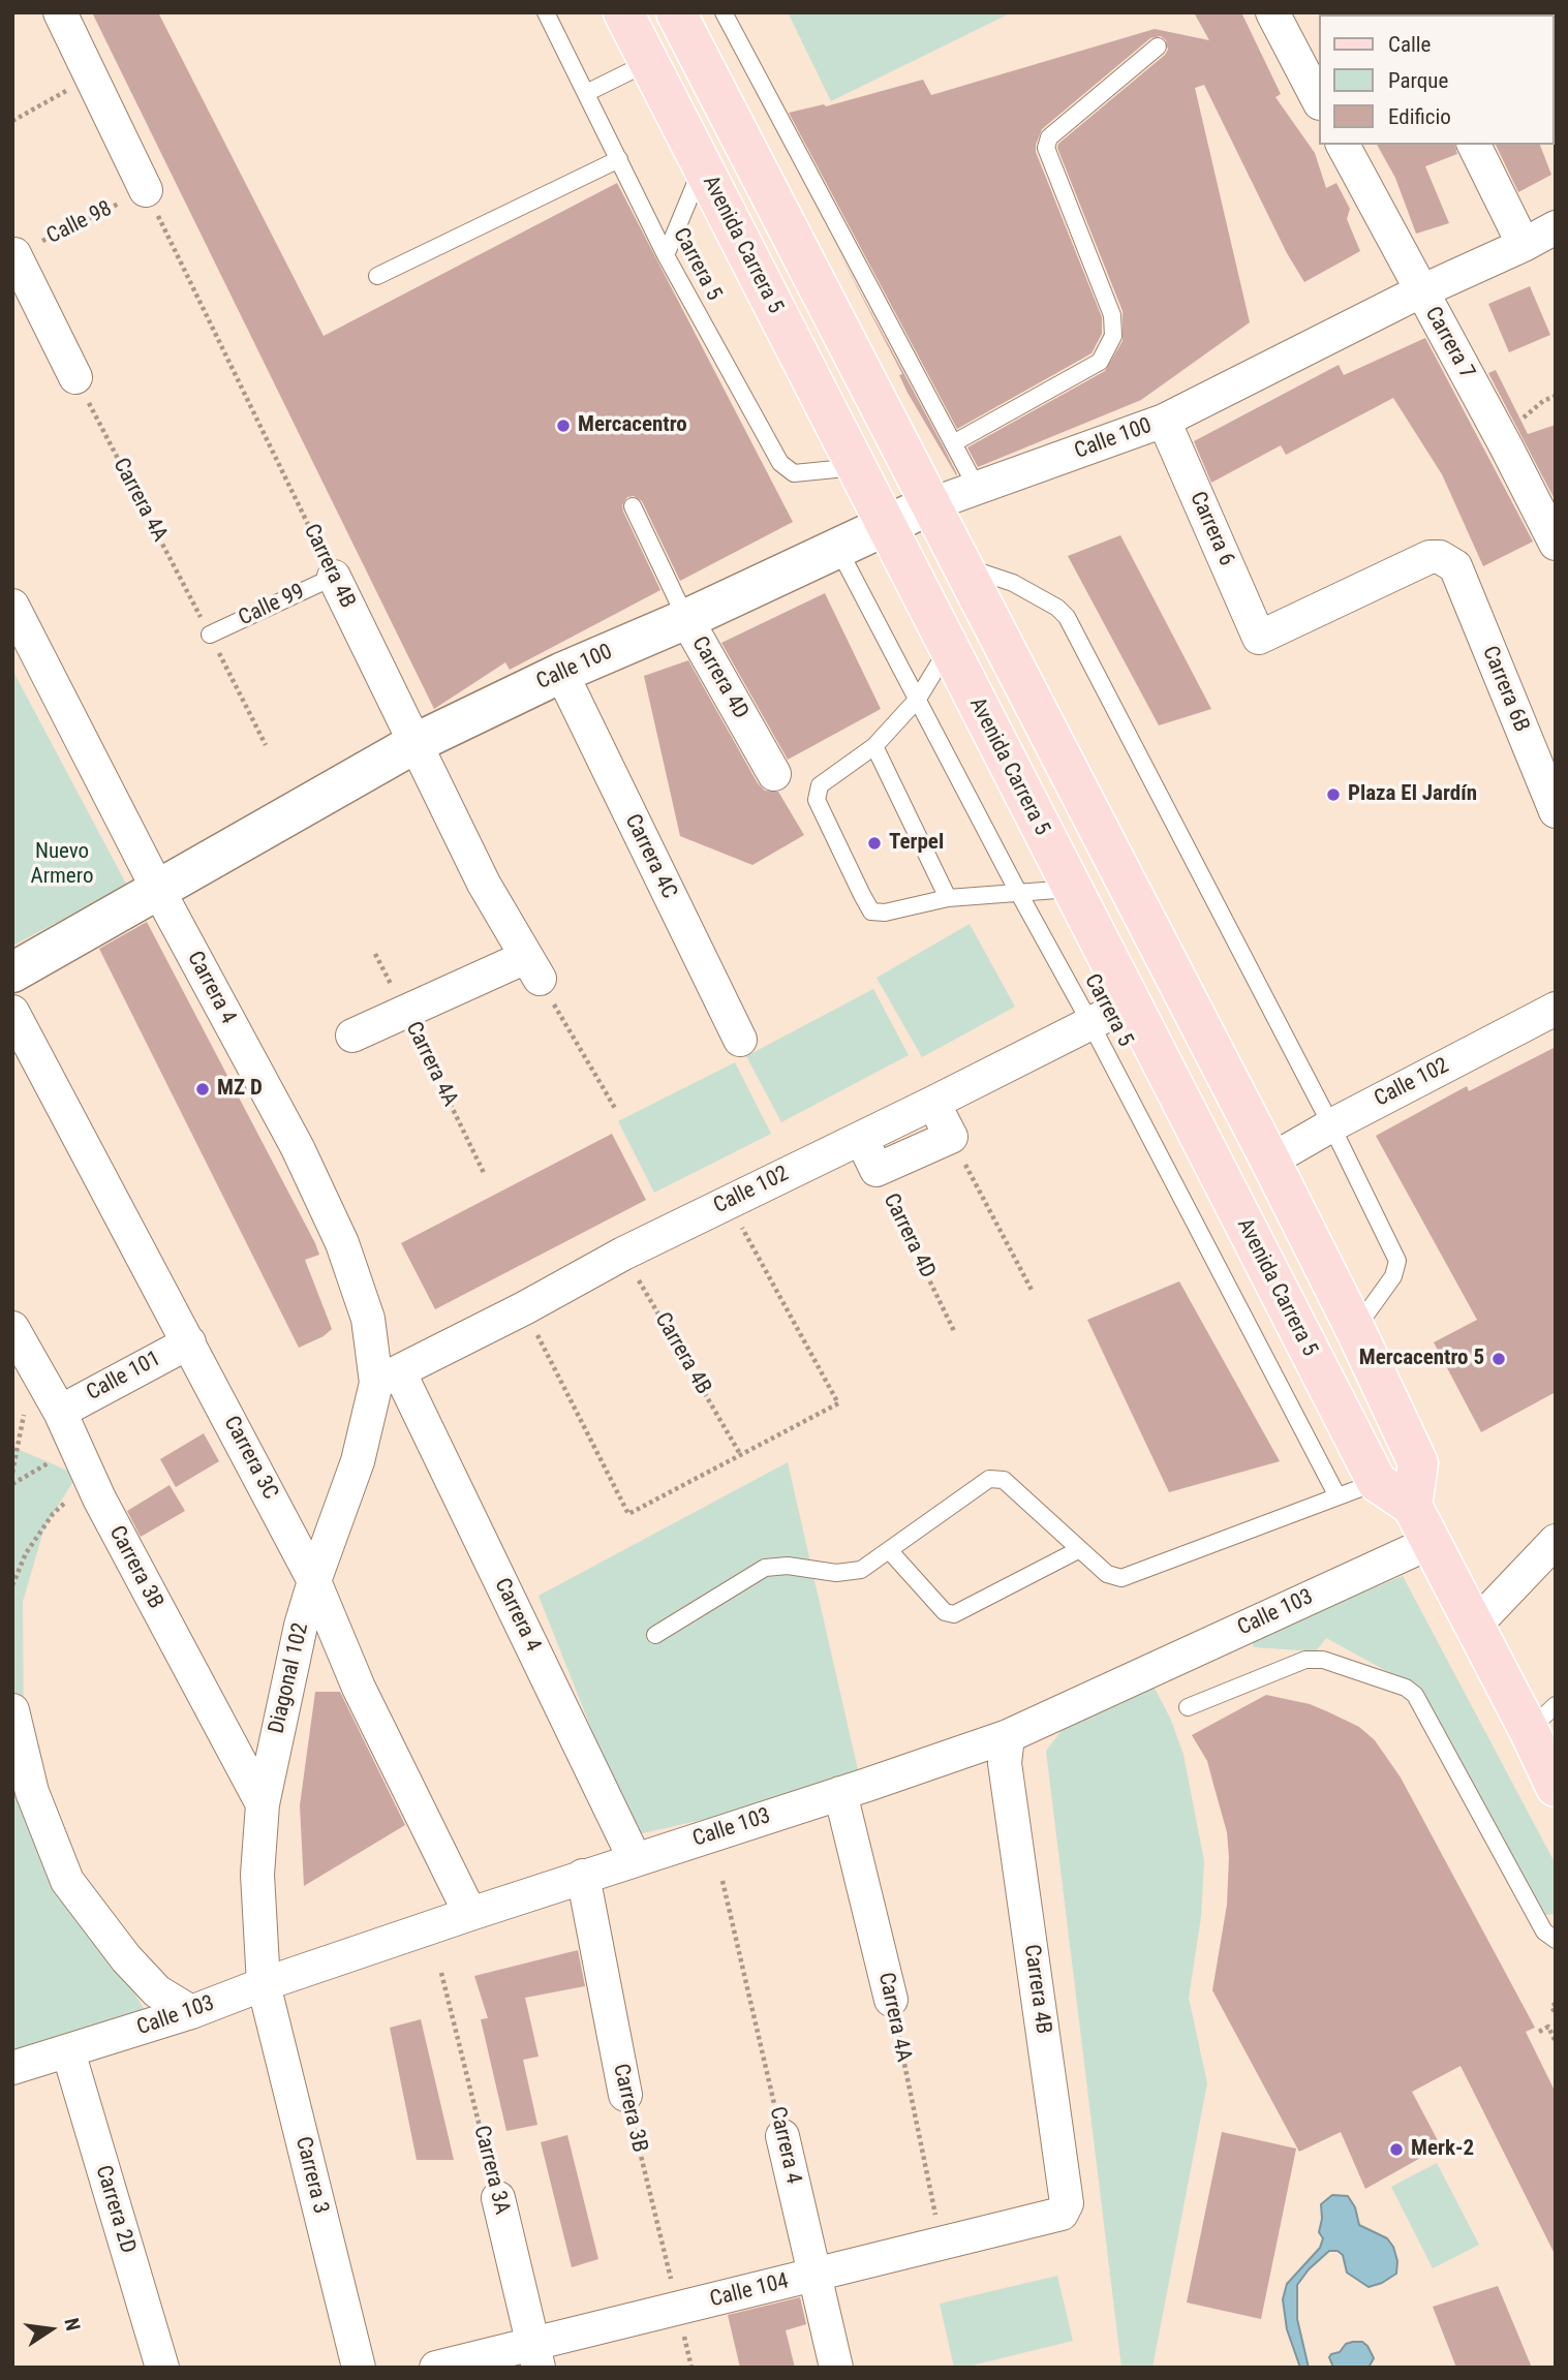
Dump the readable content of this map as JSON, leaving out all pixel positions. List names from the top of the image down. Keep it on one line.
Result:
{"streets":{"main road":["Avenida Carrera 5"],"street":["Carrera 7","Calle 100","Carrera 4A","Carrera 6","Carrera 4B","Carrera 4D","Carrera 6B","Carrera 4C","Carrera 4","Calle 102","Calle 101","Carrera 3C","Carrera 3B","Calle 103","Diagonal 102","Carrera 3A","Carrera 3","Carrera 2D","Calle 104"],"lane":["Carrera 5","Calle 99"],"path":["Calle 98"]},"crossings":[["Calle 98","Carrera 4B"],["Avenida Carrera 5","Carrera 5"],["Avenida Carrera 5","Calle 100"],["Avenida Carrera 5","Calle 102"],["Avenida Carrera 5","Calle 103"],["Carrera 5","Calle 100"],["Carrera 5","Calle 102"],["Carrera 7","Calle 100"],["Calle 100","Carrera 6"],["Calle 100","Carrera 4B"],["Calle 100","Carrera 4D"],["Calle 100","Carrera 4C"],["Calle 100","Carrera 4"],["Carrera 4A","Calle 99"],["Carrera 4A","Calle 103"],["Carrera 4A","Calle 104"],["Carrera 6","Carrera 6B"],["Carrera 4B","Calle 99"],["Carrera 4B","Calle 102"],["Carrera 4B","Calle 103"],["Carrera 4B","Calle 104"],["Carrera 4D","Calle 102"],["Carrera 4","Calle 102"],["Carrera 4","Calle 103"],["Carrera 4","Diagonal 102"],["Carrera 4","Calle 104"],["Calle 102","Diagonal 102"],["Calle 101","Carrera 3C"],["Calle 101","Carrera 3B"],["Carrera 3C","Calle 103"],["Carrera 3C","Diagonal 102"],["Carrera 3B","Calle 103"],["Carrera 3B","Diagonal 102"],["Carrera 3B","Calle 104"],["Calle 103","Diagonal 102"],["Calle 103","Carrera 3"],["Calle 103","Carrera 2D"],["Diagonal 102","Carrera 3"],["Carrera 3A","Calle 104"]],"parks":["Nuevo Armero"],"places":["Mercacentro","Plaza El Jardín","Terpel","MZ D","Mercacentro 5","Merk-2"],"legend":["Calle","Parque","Edificio"],"north":"right"}
